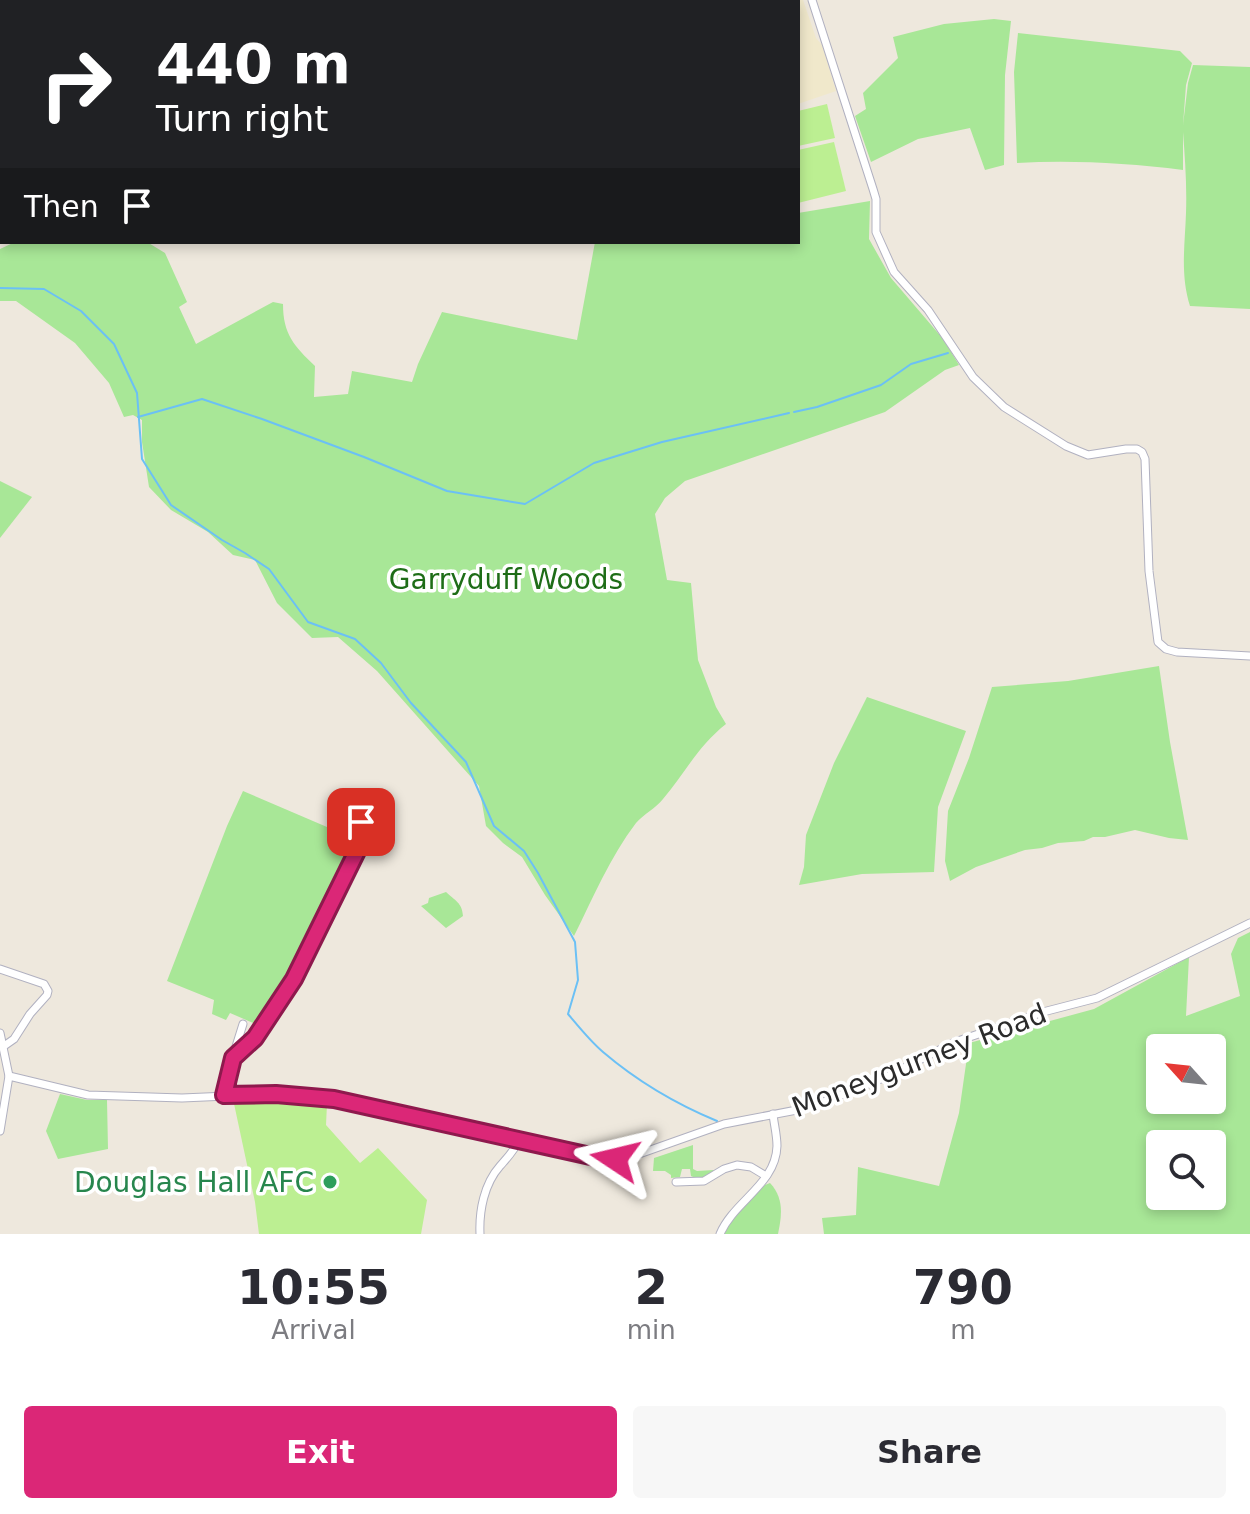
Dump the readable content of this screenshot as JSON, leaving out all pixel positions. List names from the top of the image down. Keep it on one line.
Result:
{"streets":{"street":["Moneygurney Road"]},"parks":["Garryduff Woods"],"places":["Douglas Hall AFC"],"north":"top left","page":{"turn":["440 m","Turn right"],"then":"Then","eta":["10:55","Arrival","2","min","790","m"],"buttons":["Exit","Share"]}}
